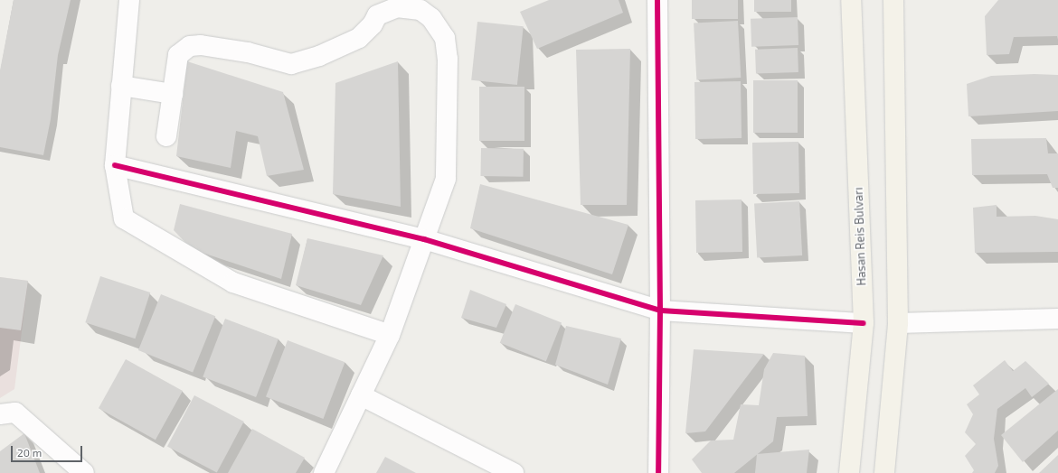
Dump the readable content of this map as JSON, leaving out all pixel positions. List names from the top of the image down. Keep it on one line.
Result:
{"streets":{"main road":["Hasan Reis Bulvarı"]},"scale_bar":"20 m"}
